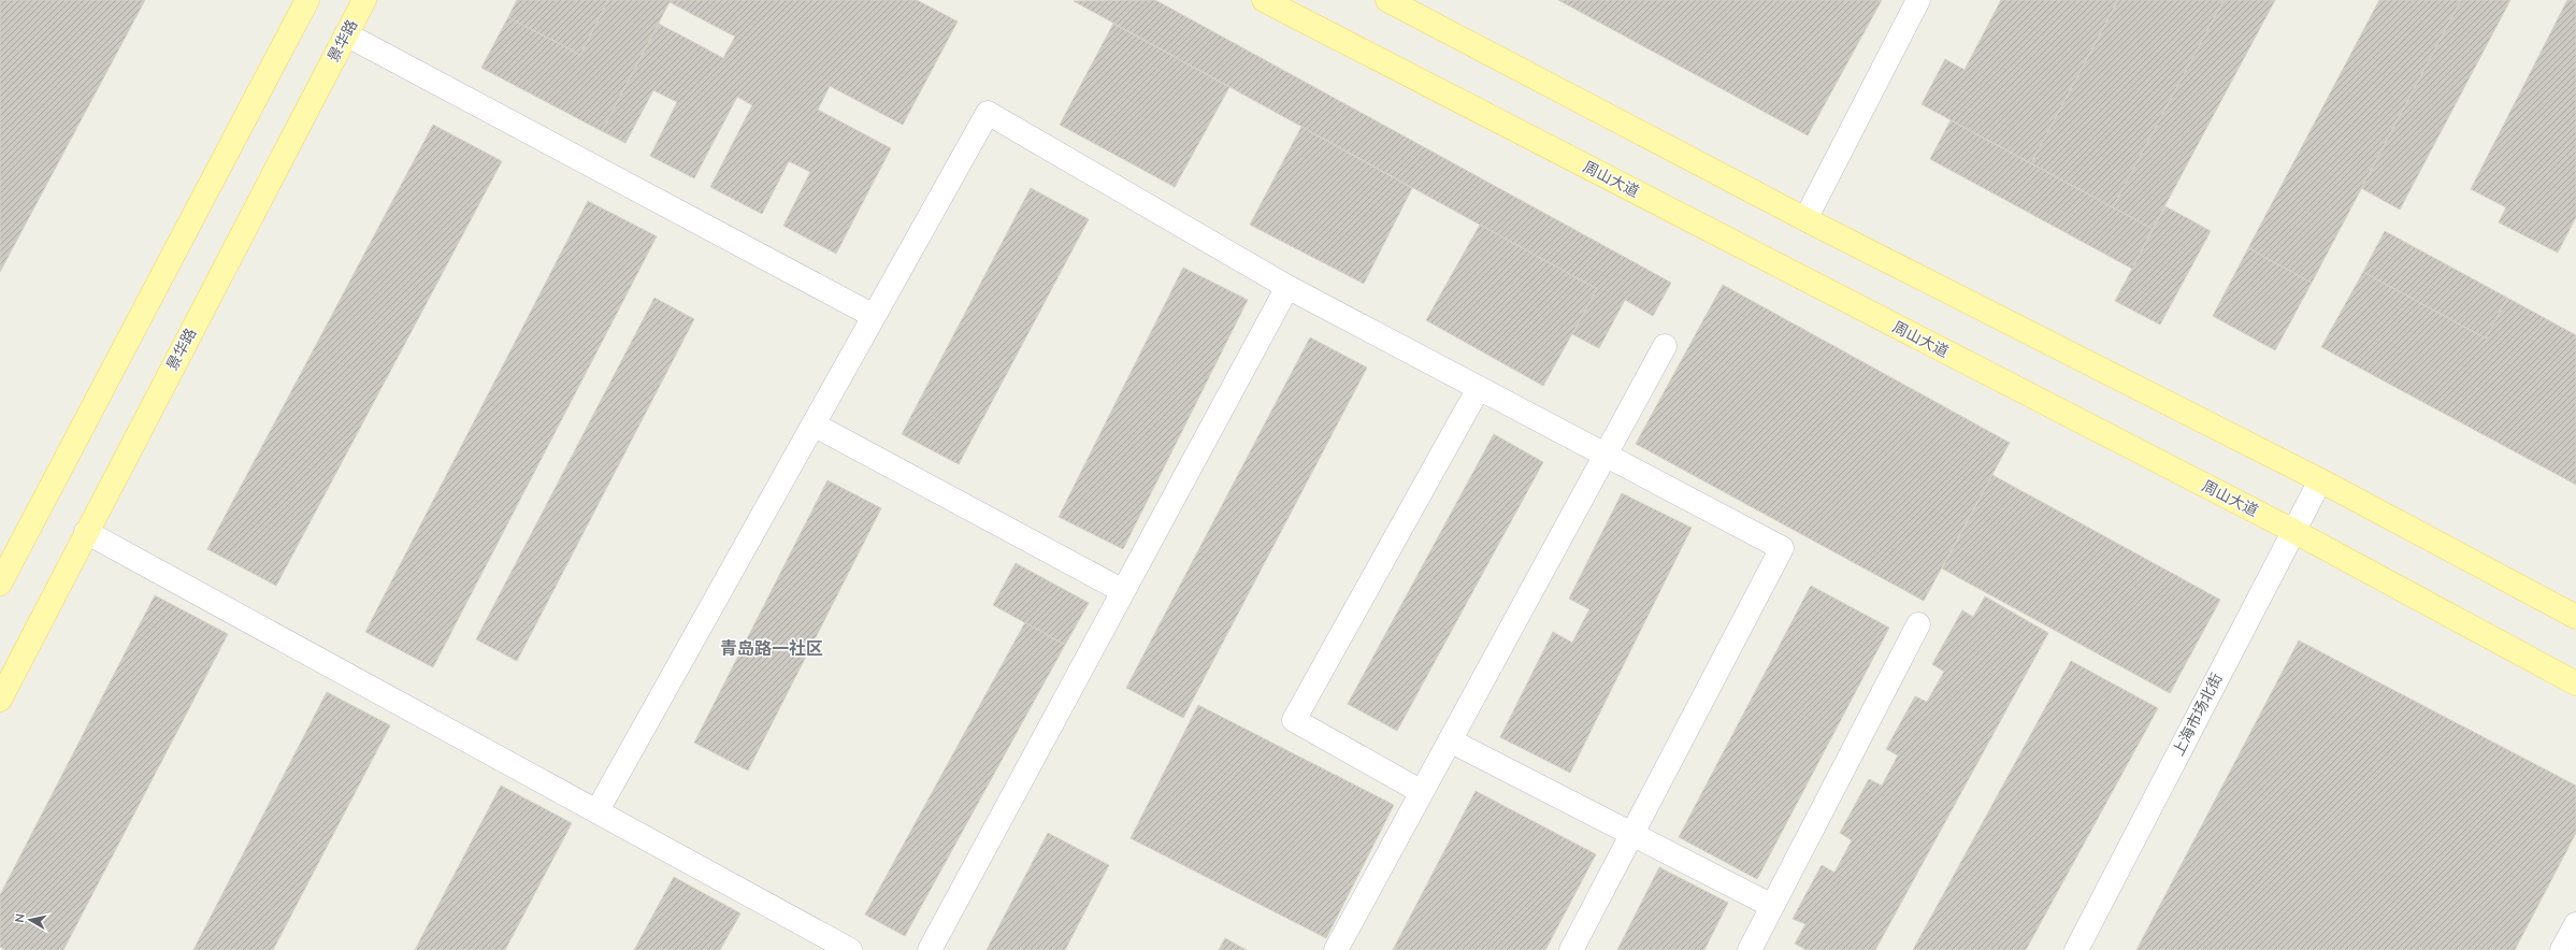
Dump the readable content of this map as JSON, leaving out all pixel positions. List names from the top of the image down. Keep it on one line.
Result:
{"streets":{"main road":["景华路","周山大道"],"street":["上海市场北街"]},"crossings":[["周山大道","上海市场北街"]],"districts":["青岛路一社区"],"north":"left"}
